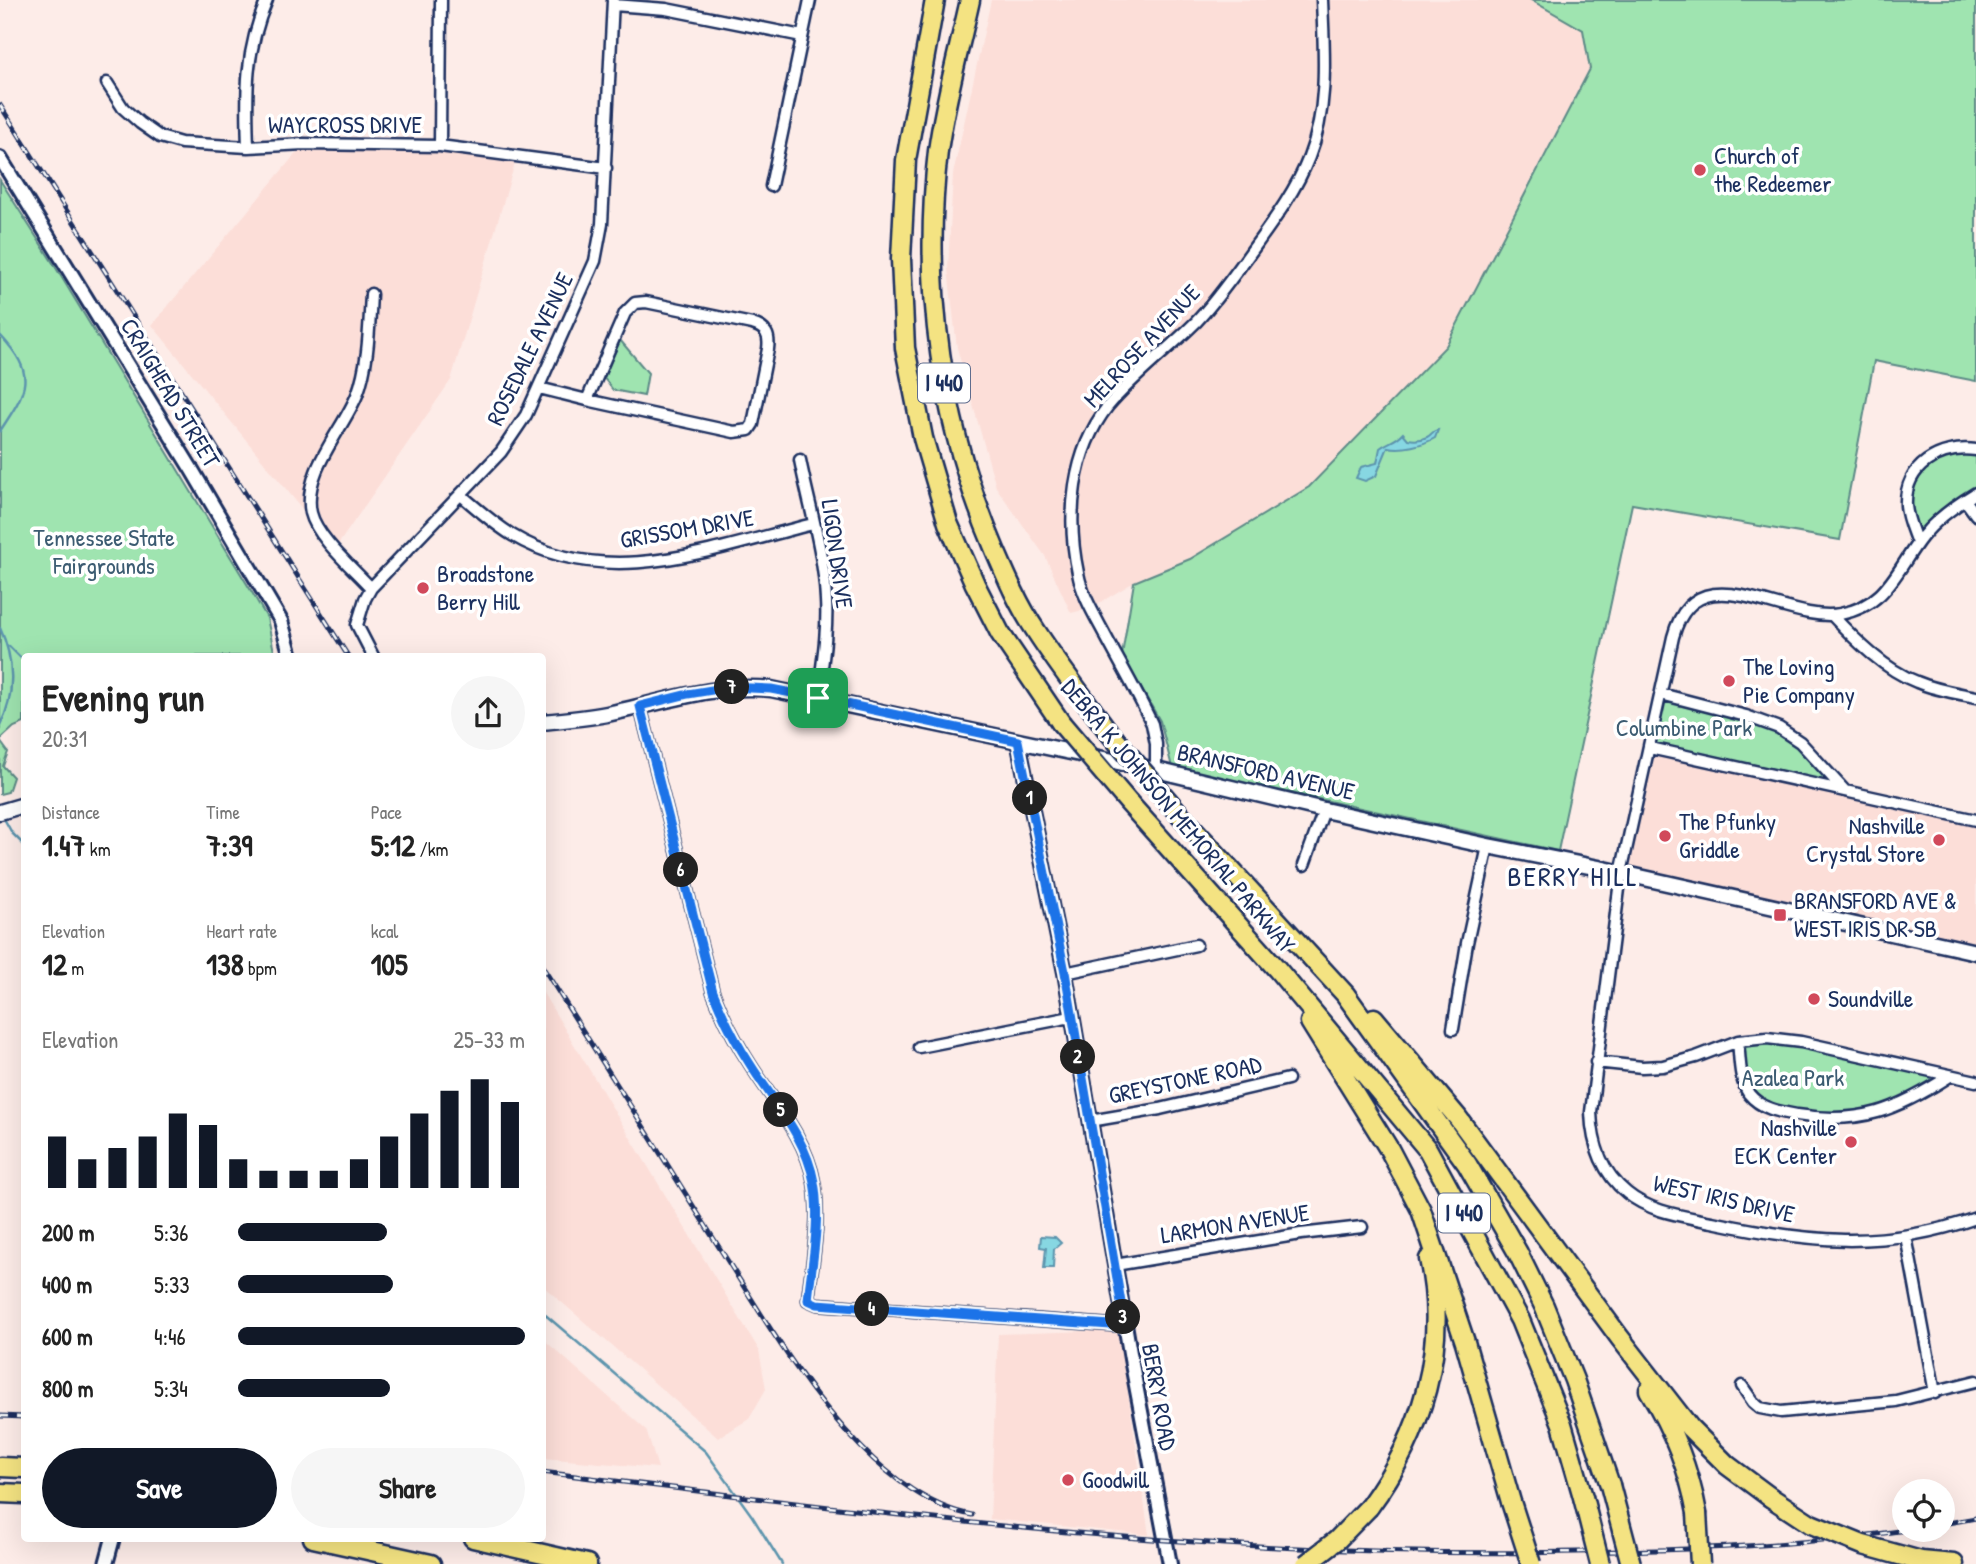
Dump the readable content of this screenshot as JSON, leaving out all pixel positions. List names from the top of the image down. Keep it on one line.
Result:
{"streets":{"highway":["I 440","DEBRA K JOHNSON MEMORIAL PARKWAY"],"main road":["BRANSFORD AVENUE"],"street":["WAYCROSS DRIVE","MELROSE AVENUE","ROSEDALE AVENUE","CRAIGHEAD STREET","GRISSOM DRIVE","LIGON DRIVE","GREYSTONE ROAD","WEST IRIS DRIVE","LARMON AVENUE","BERRY ROAD"]},"crossings":[["WAYCROSS DRIVE","ROSEDALE AVENUE"],["MELROSE AVENUE","BRANSFORD AVENUE"],["ROSEDALE AVENUE","GRISSOM DRIVE"],["GRISSOM DRIVE","LIGON DRIVE"],["LIGON DRIVE","BRANSFORD AVENUE"],["BRANSFORD AVENUE","WEST IRIS DRIVE"],["BRANSFORD AVENUE","BERRY ROAD"],["GREYSTONE ROAD","BERRY ROAD"],["LARMON AVENUE","BERRY ROAD"]],"districts":["BERRY HILL"],"parks":["Tennessee State Fairgrounds","Columbine Park","Azalea Park"],"places":{"other":["Church of the Redeemer","Broadstone Berry Hill","The Loving Pie Company","The Pfunky Griddle","Nashville Crystal Store","Soundville","Nashville ECK Center","Goodwill"],"transit":["BRANSFORD AVE & WEST IRIS DR SB"]},"page":{"heading":["Evening run","20:31"],"pins":["7","1","6","2","5","4","3"],"stats":[["Distance","1.47 km"],["Time","7:39"],["Pace","5:12 /km"],["Elevation","12 m"],["Heart rate","138 bpm"],["kcal","105"]],"chart":["Elevation","25–33 m"],"list":[{"name":"200 m","note":"5:36"},{"name":"400 m","note":"5:33"},{"name":"600 m","note":"4:46"},{"name":"800 m","note":"5:34"}],"buttons":["Save","Share"]}}
